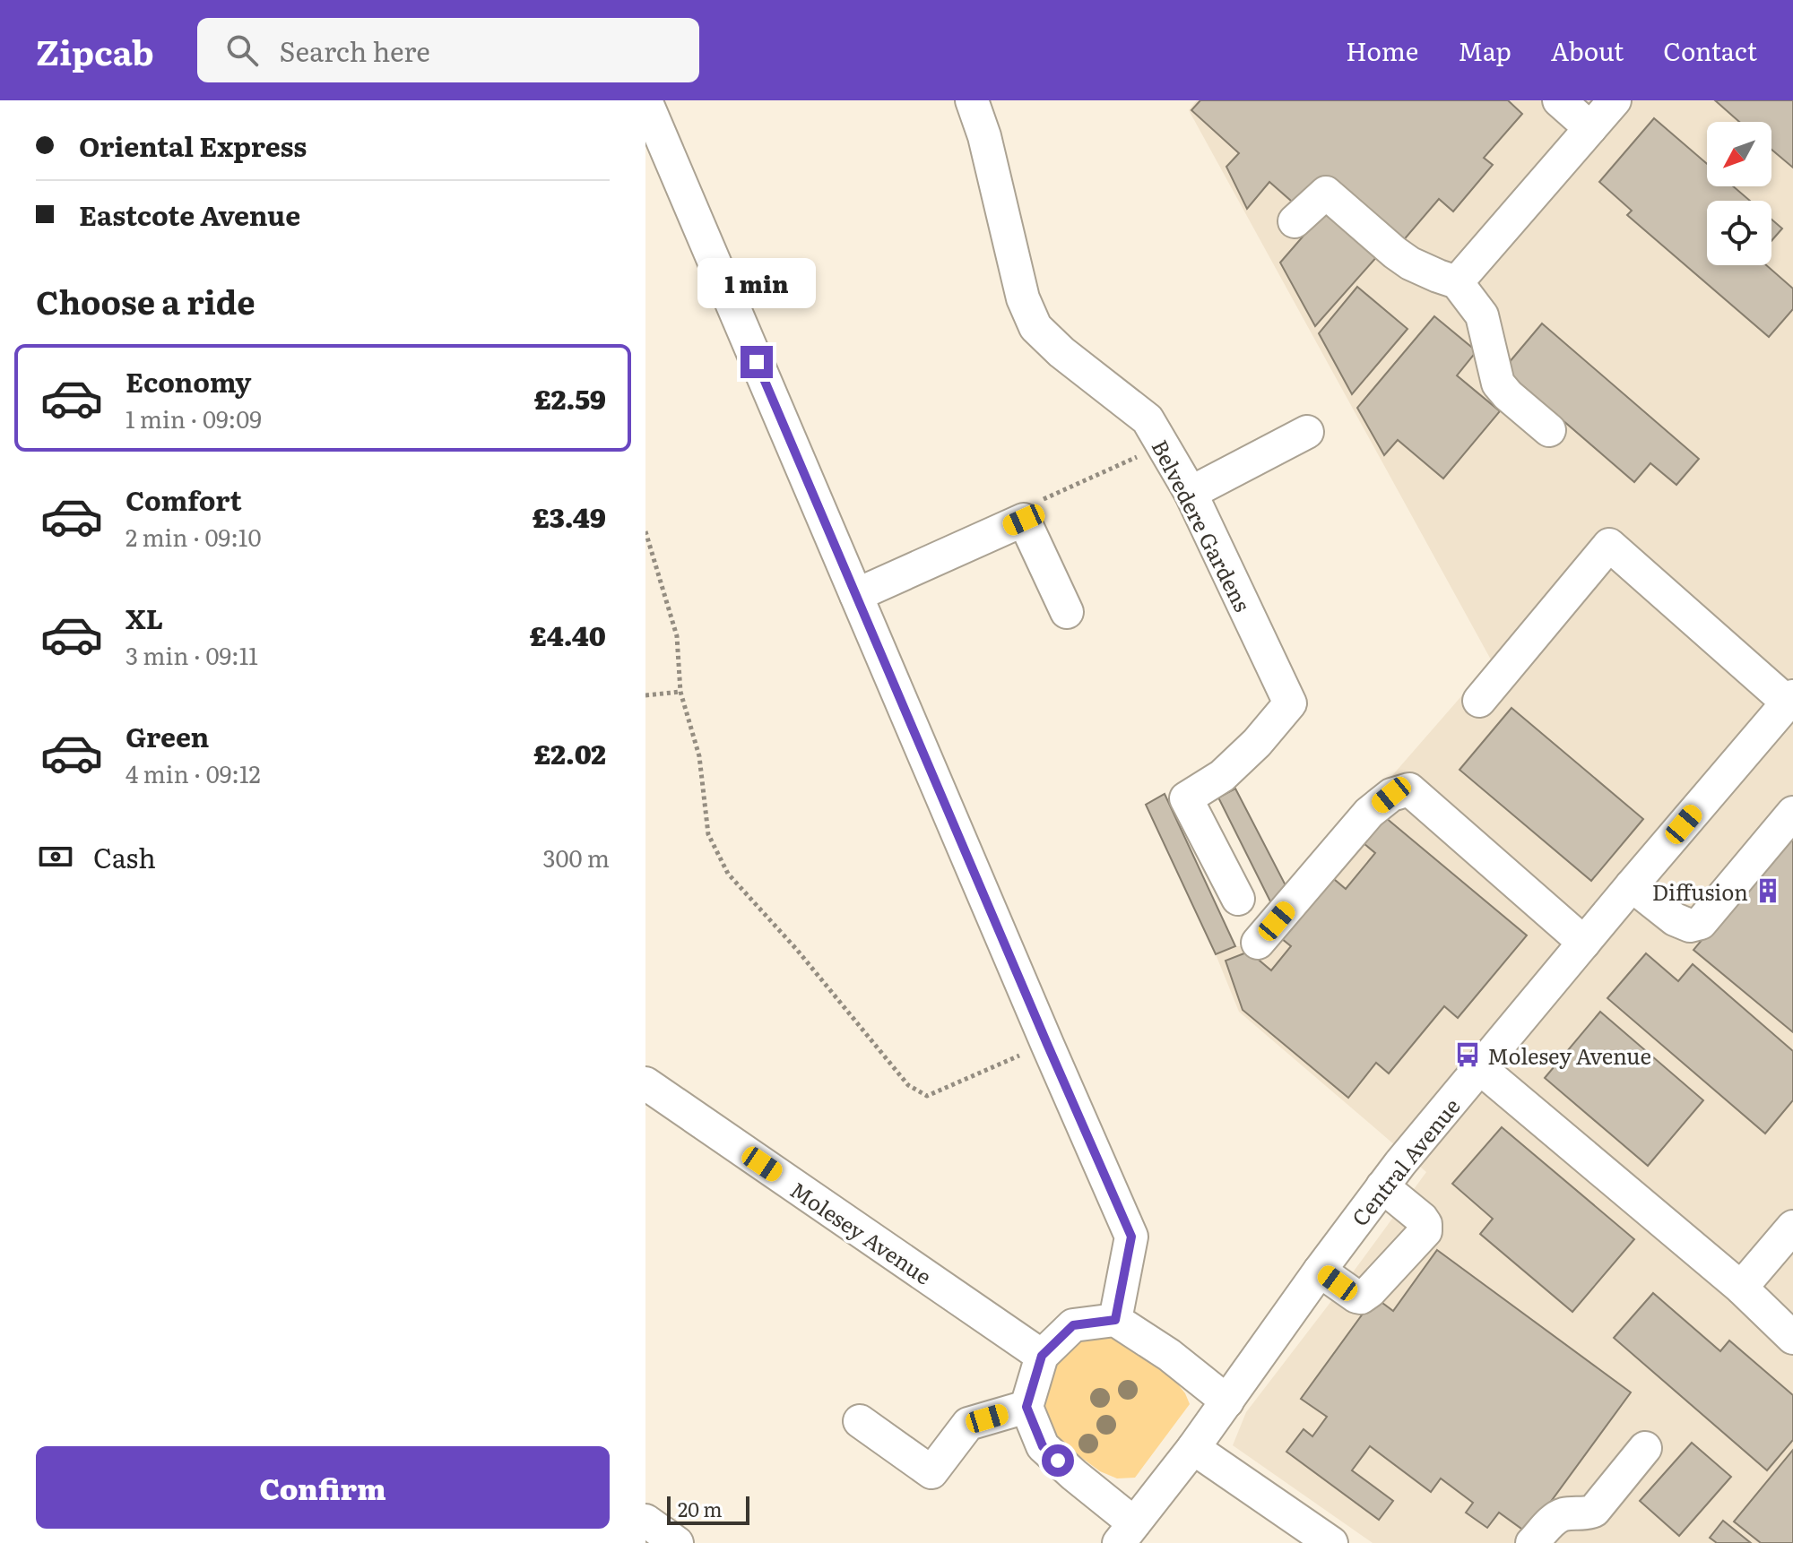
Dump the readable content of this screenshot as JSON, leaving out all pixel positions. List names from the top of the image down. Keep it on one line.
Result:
{"streets":{"street":["Belvedere Gardens","Central Avenue","Molesey Avenue"]},"places":{"building":["Diffusion"],"bus stop":["Molesey Avenue"]},"scale_bar":"20 m","north":"bottom left","page":{"header":"Zipcab","search":"Search here","nav":["Home","Map","About","Contact"],"banner":["Oriental Express","Eastcote Avenue"],"heading":"Choose a ride","bubble":"1 min","list":[{"name":"Economy","note":"1 min · 09:09","value":"£2.59"},{"name":"Comfort","note":"2 min · 09:10","value":"£3.49"},{"name":"XL","note":"3 min · 09:11","value":"£4.40"},{"name":"Green","note":"4 min · 09:12","value":"£2.02"}],"pay":["Cash","300 m"],"buttons":"Confirm","scale":"20 m"}}
